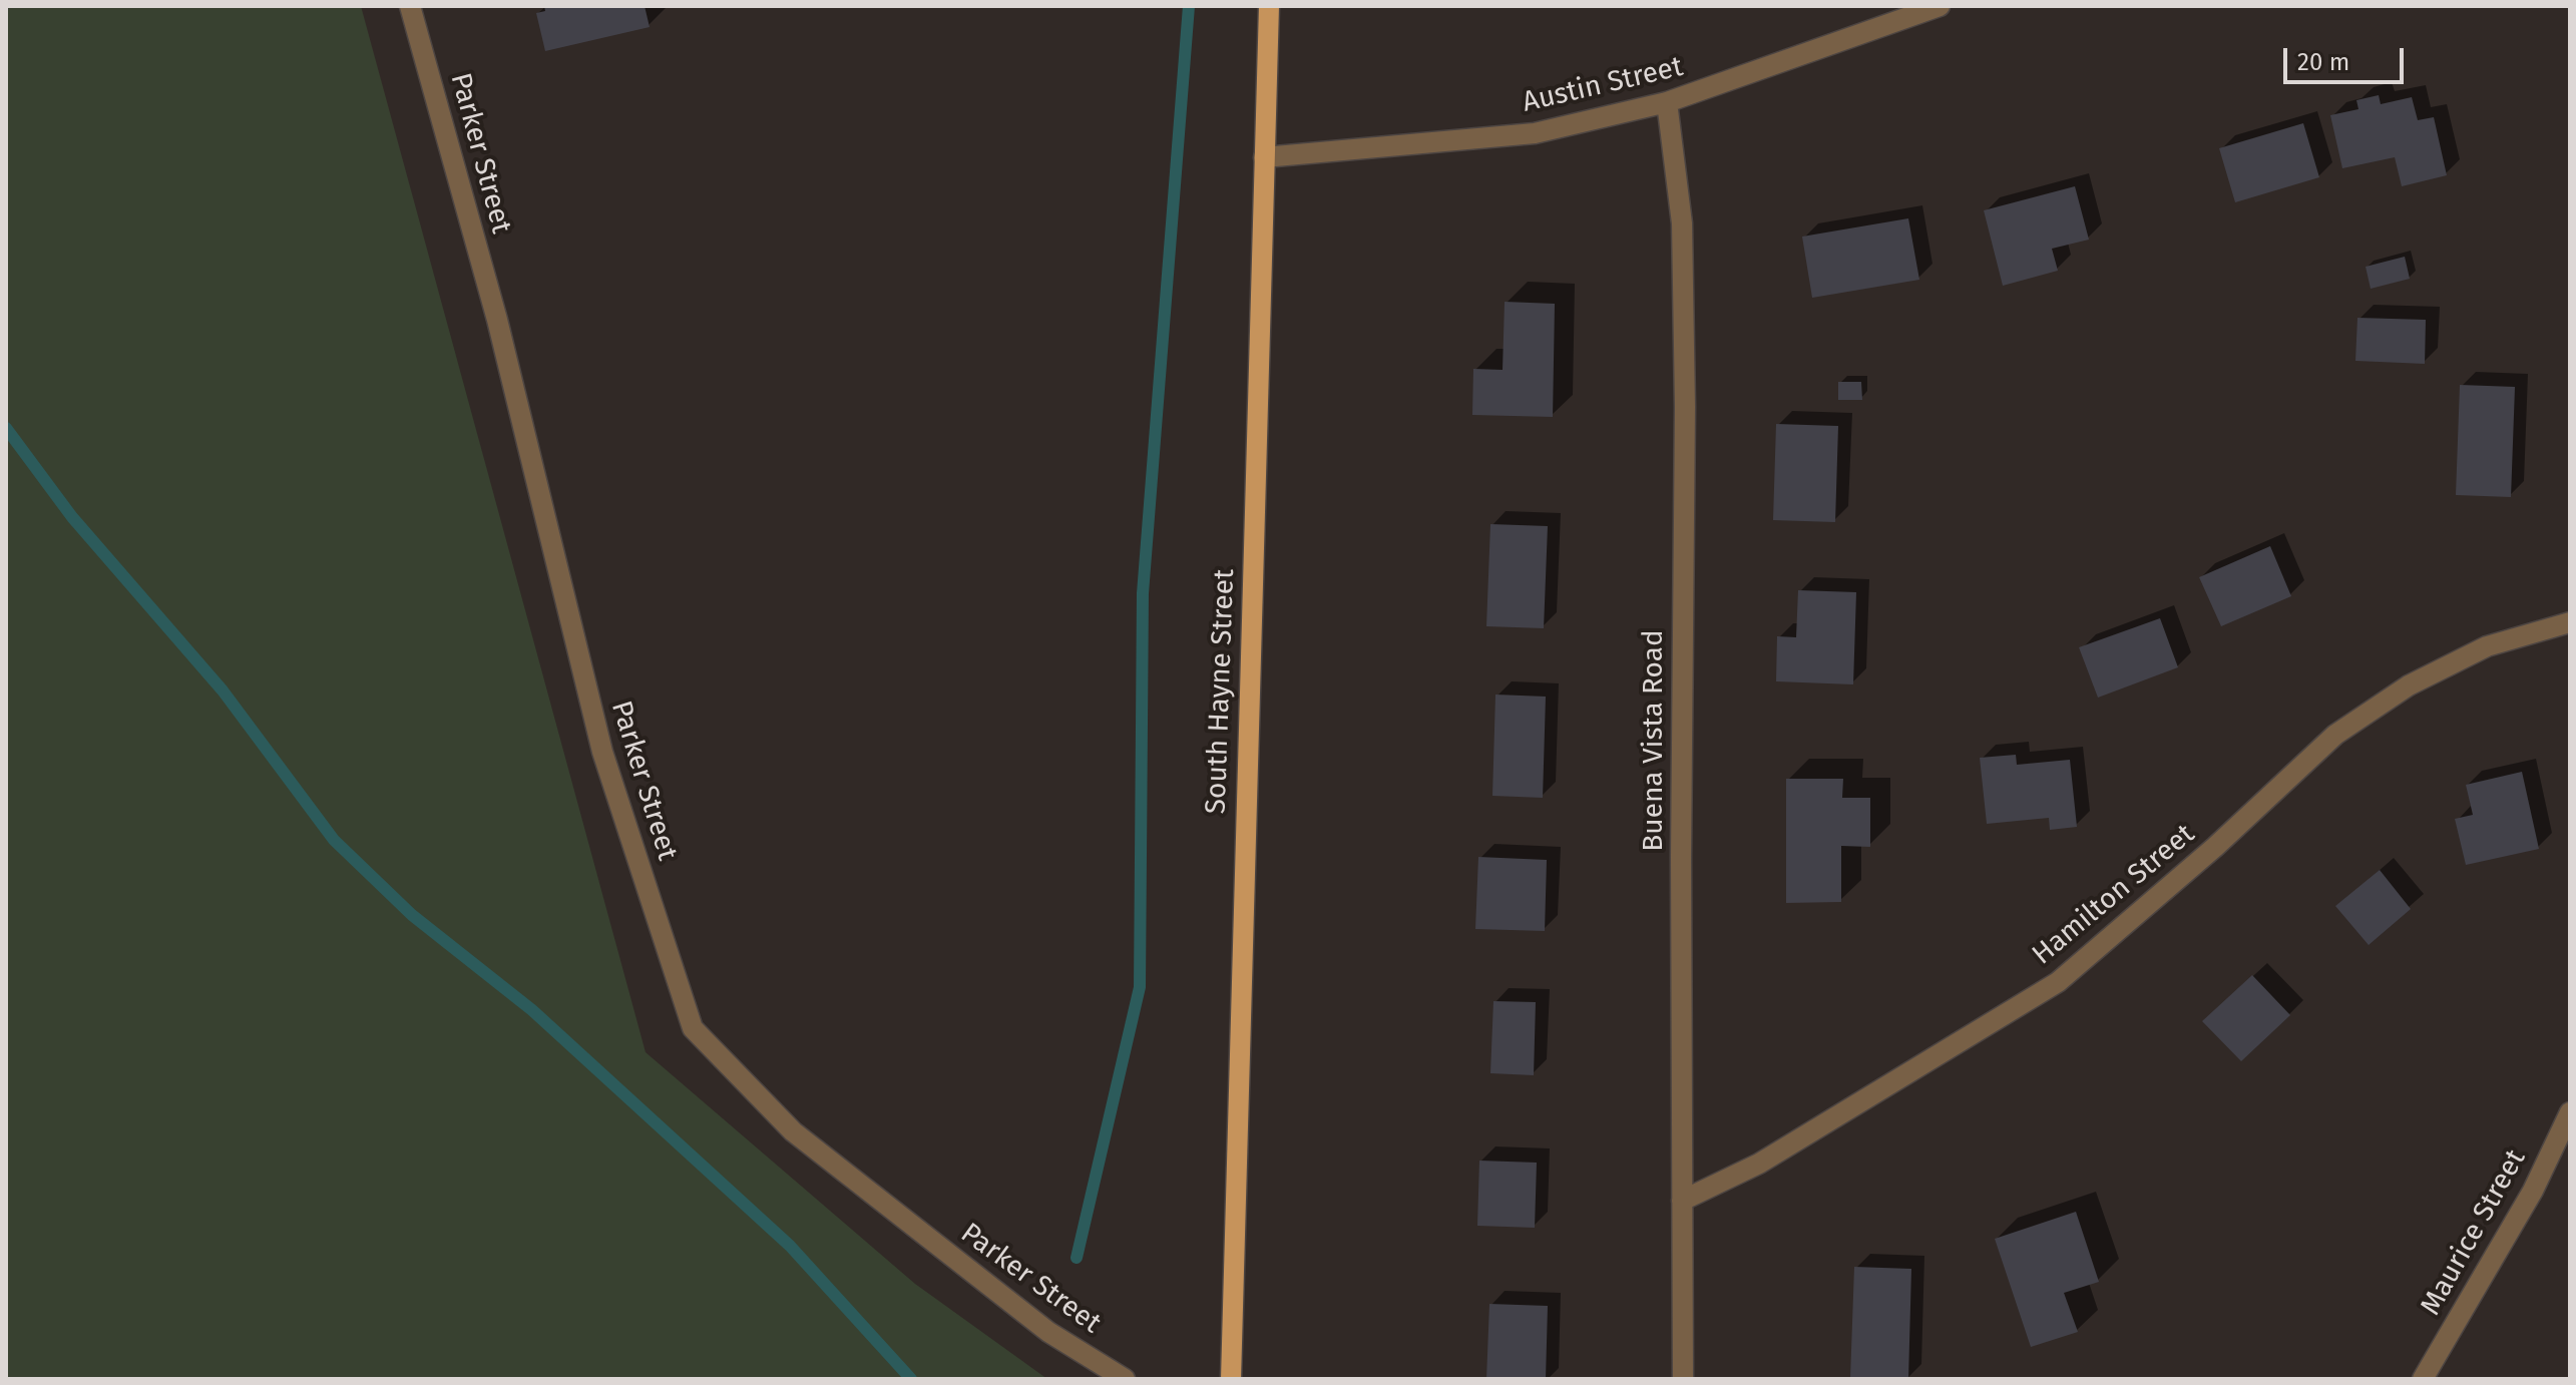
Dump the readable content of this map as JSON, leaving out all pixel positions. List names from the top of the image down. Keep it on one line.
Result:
{"streets":{"main road":["South Hayne Street"],"street":["Austin Street","Parker Street","Buena Vista Road","Hamilton Street","Maurice Street"]},"crossings":[["Austin Street","South Hayne Street"],["Austin Street","Buena Vista Road"],["Buena Vista Road","Hamilton Street"]],"scale_bar":"20 m"}
